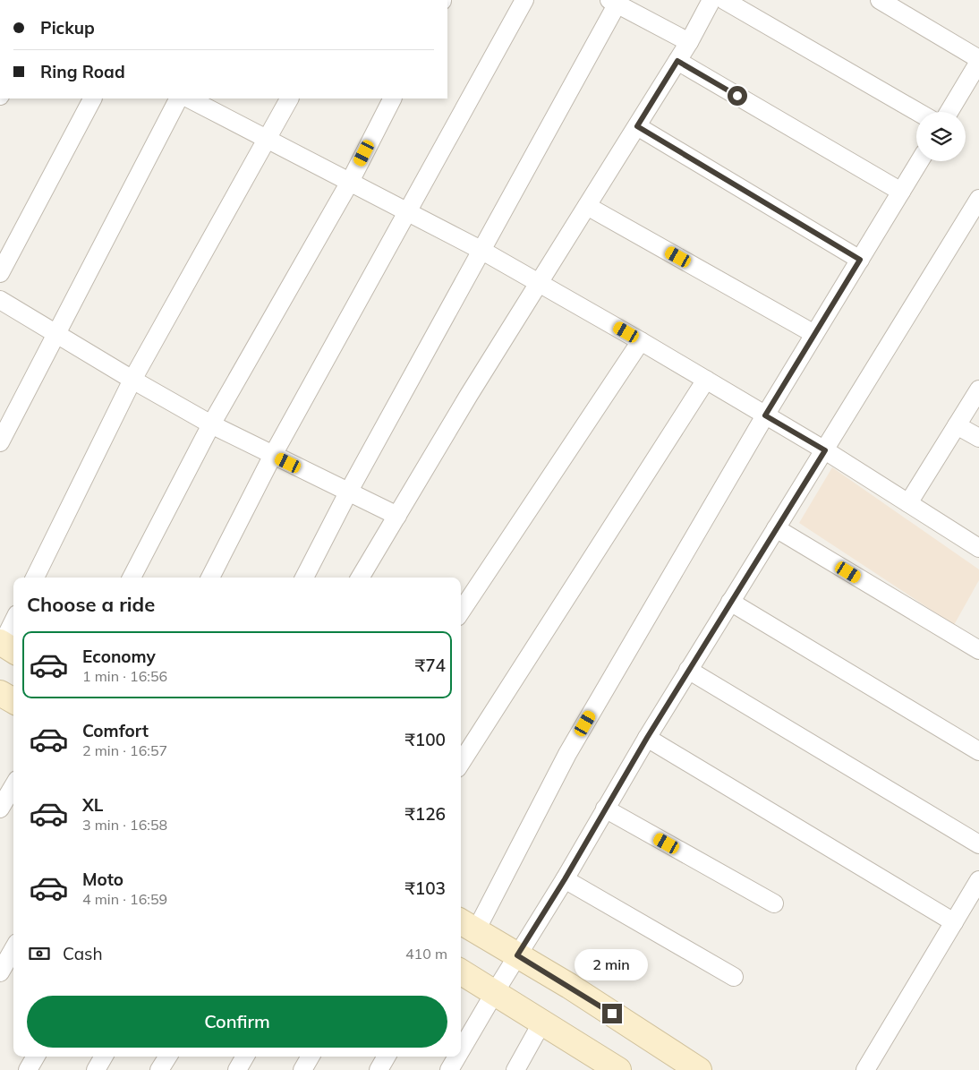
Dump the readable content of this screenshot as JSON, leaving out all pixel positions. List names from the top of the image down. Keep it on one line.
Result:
{"page":{"banner":["Pickup","Ring Road"],"heading":"Choose a ride","list":[{"name":"Economy","note":"1 min · 16:56","value":"₹74"},{"name":"Comfort","note":"2 min · 16:57","value":"₹100"},{"name":"XL","note":"3 min · 16:58","value":"₹126"},{"name":"Moto","note":"4 min · 16:59","value":"₹103"}],"pay":["Cash","410 m"],"bubble":"2 min","buttons":"Confirm"}}
